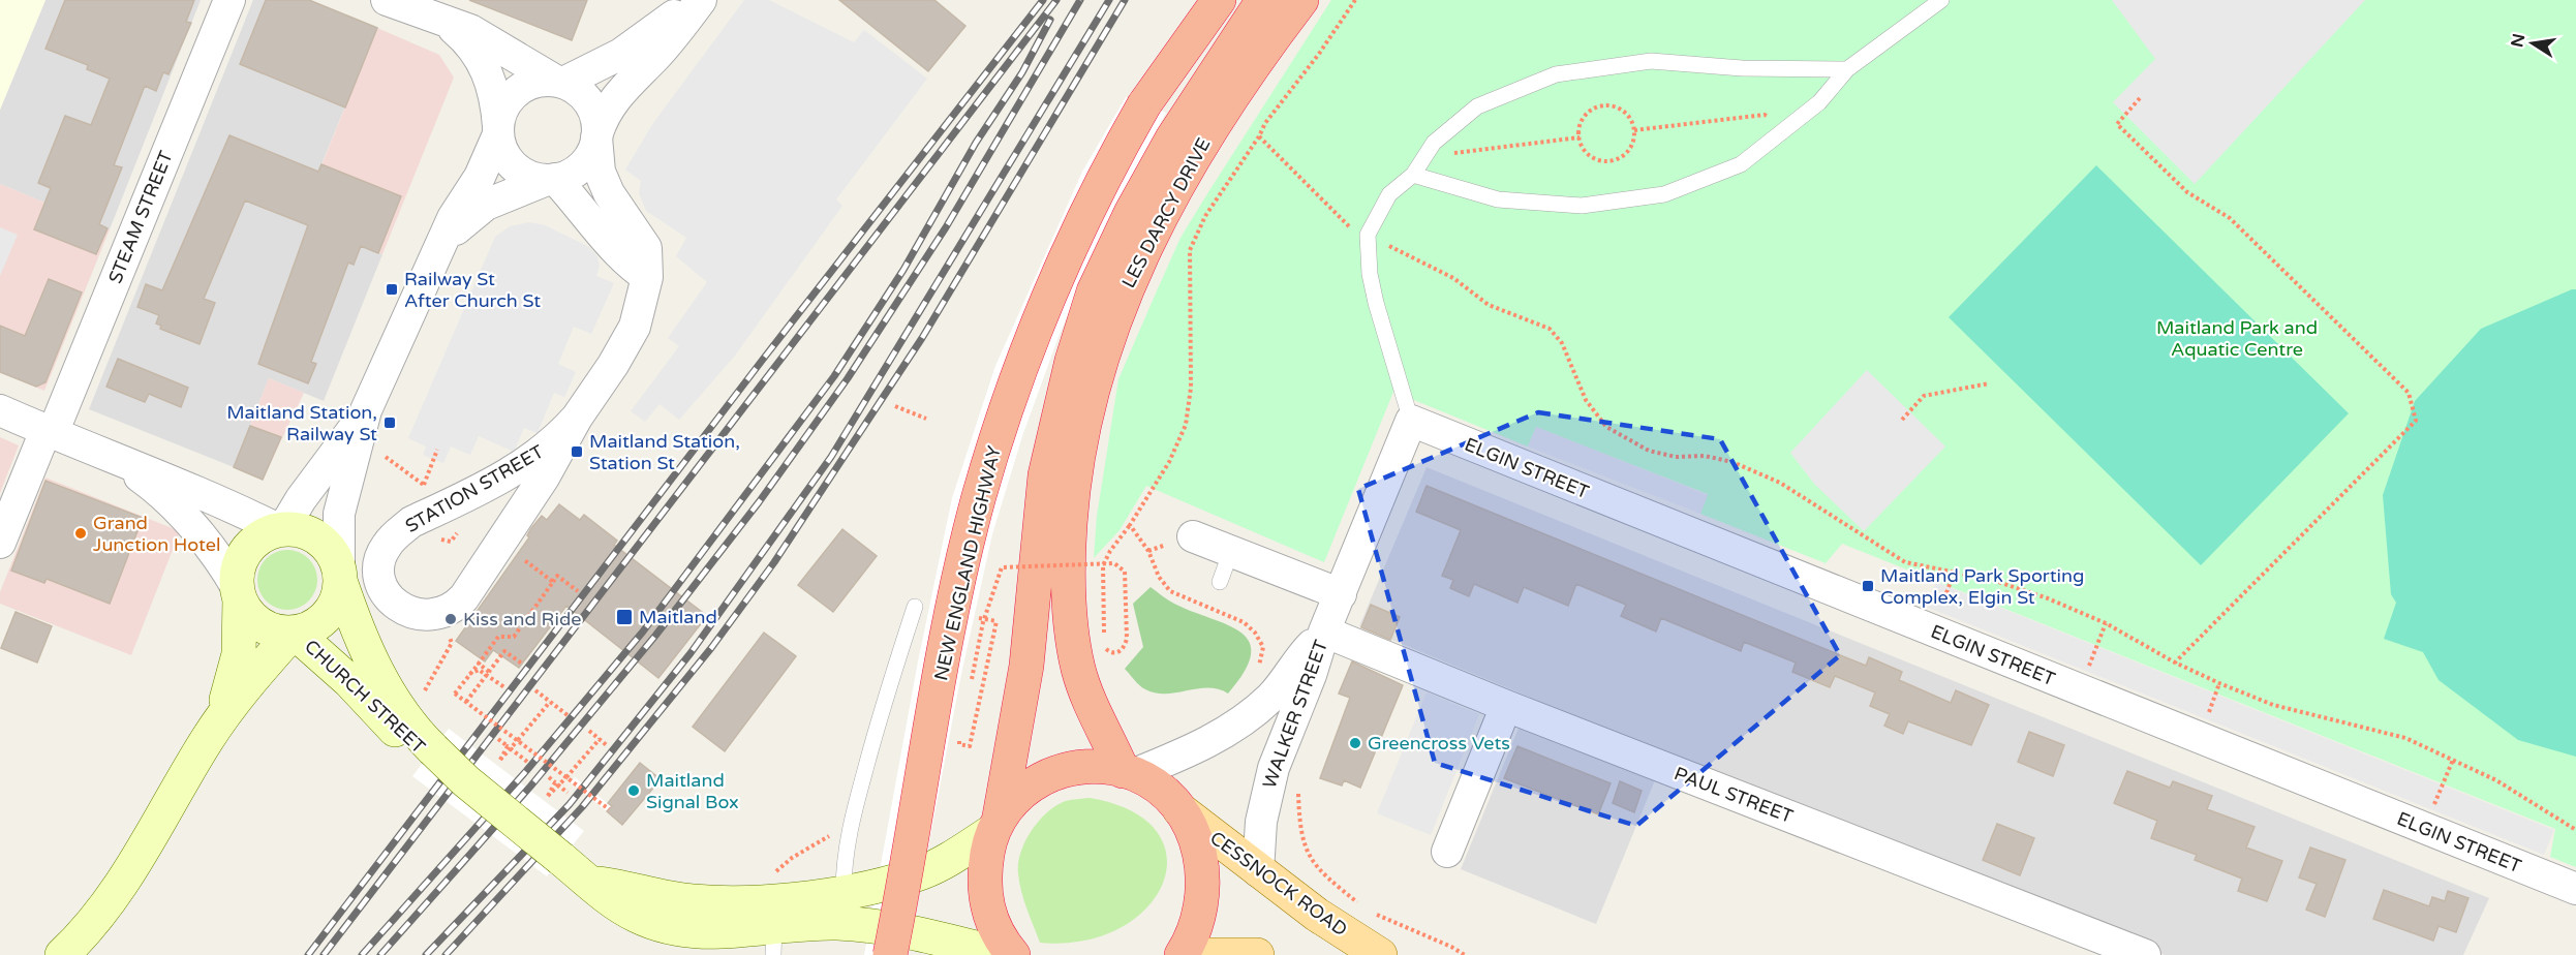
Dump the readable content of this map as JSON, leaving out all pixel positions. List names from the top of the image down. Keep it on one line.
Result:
{"streets":{"highway":["LES DARCY DRIVE","NEW ENGLAND HIGHWAY"],"main road":["CHURCH STREET","CESSNOCK ROAD"],"street":["STEAM STREET","ELGIN STREET","STATION STREET","WALKER STREET","PAUL STREET"]},"crossings":[["LES DARCY DRIVE","WALKER STREET"],["ELGIN STREET","WALKER STREET"],["WALKER STREET","PAUL STREET"],["WALKER STREET","CESSNOCK ROAD"]],"parks":["Maitland Park and Aquatic Centre"],"places":{"transit":["Railway St After Church St","Maitland Station, Railway St","Maitland Station, Station St","Maitland Park Sporting Complex, Elgin St","Maitland"],"other":["Grand Junction Hotel","Kiss and Ride","Greencross Vets","Maitland Signal Box"]},"north":"left"}
